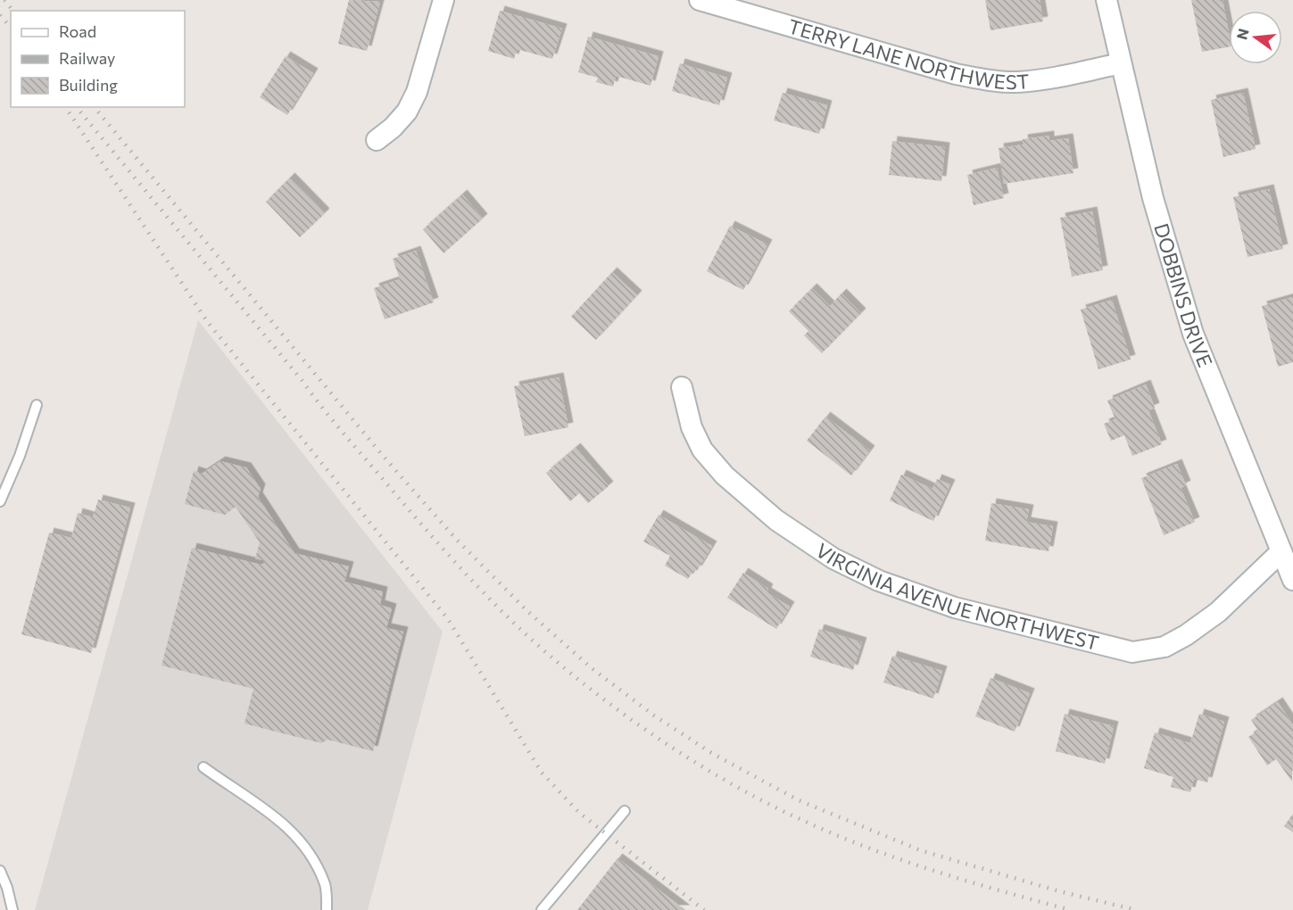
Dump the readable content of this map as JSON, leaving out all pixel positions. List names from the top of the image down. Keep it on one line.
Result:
{"streets":{"street":["TERRY LANE NORTHWEST","DOBBINS DRIVE","VIRGINIA AVENUE NORTHWEST"]},"crossings":[["TERRY LANE NORTHWEST","DOBBINS DRIVE"],["DOBBINS DRIVE","VIRGINIA AVENUE NORTHWEST"]],"legend":["Road","Railway","Building"],"north":"left"}
